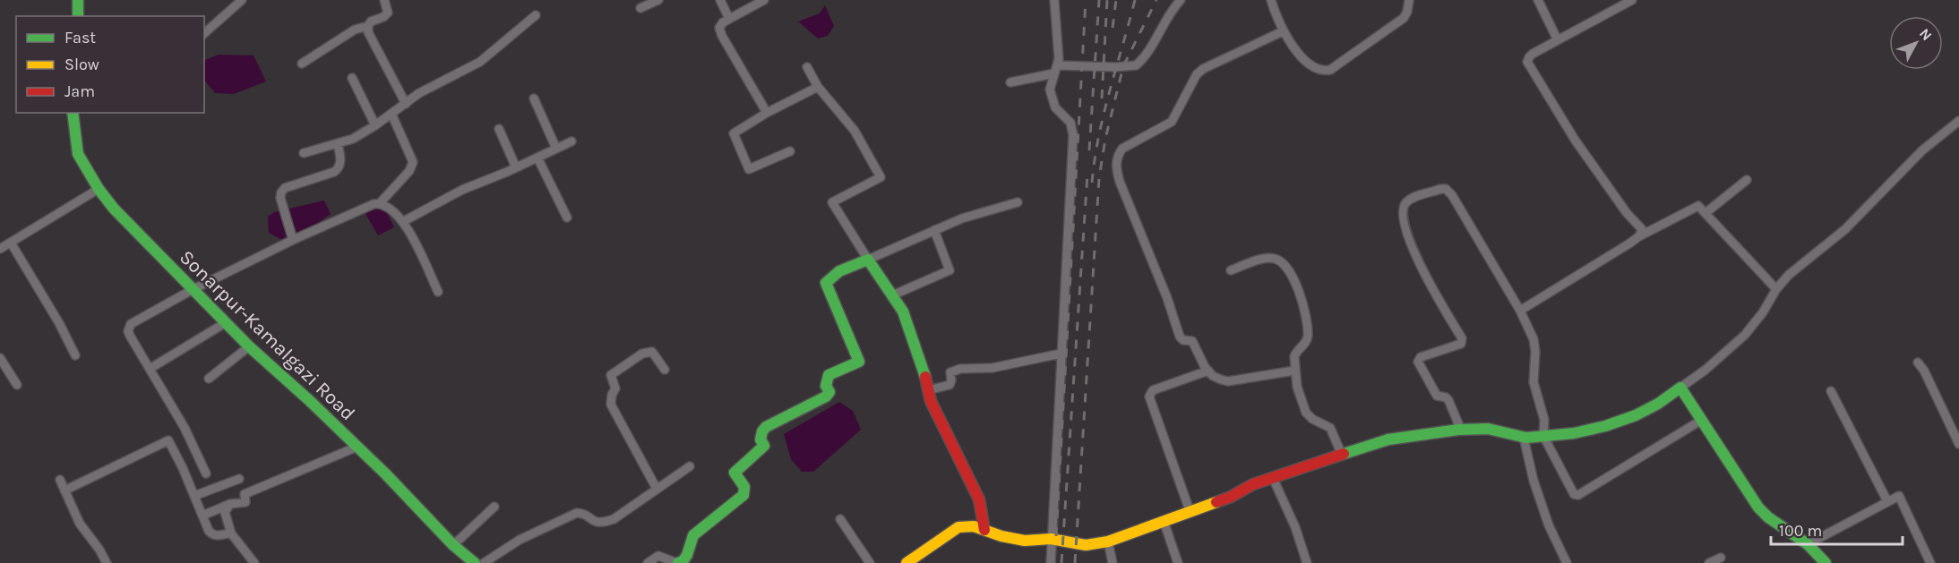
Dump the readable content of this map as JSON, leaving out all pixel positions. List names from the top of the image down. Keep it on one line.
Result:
{"streets":{"street":["Sonarpur-Kamalgazi Road"]},"legend":["Fast","Slow","Jam"],"scale_bar":"100 m","north":"top right"}
